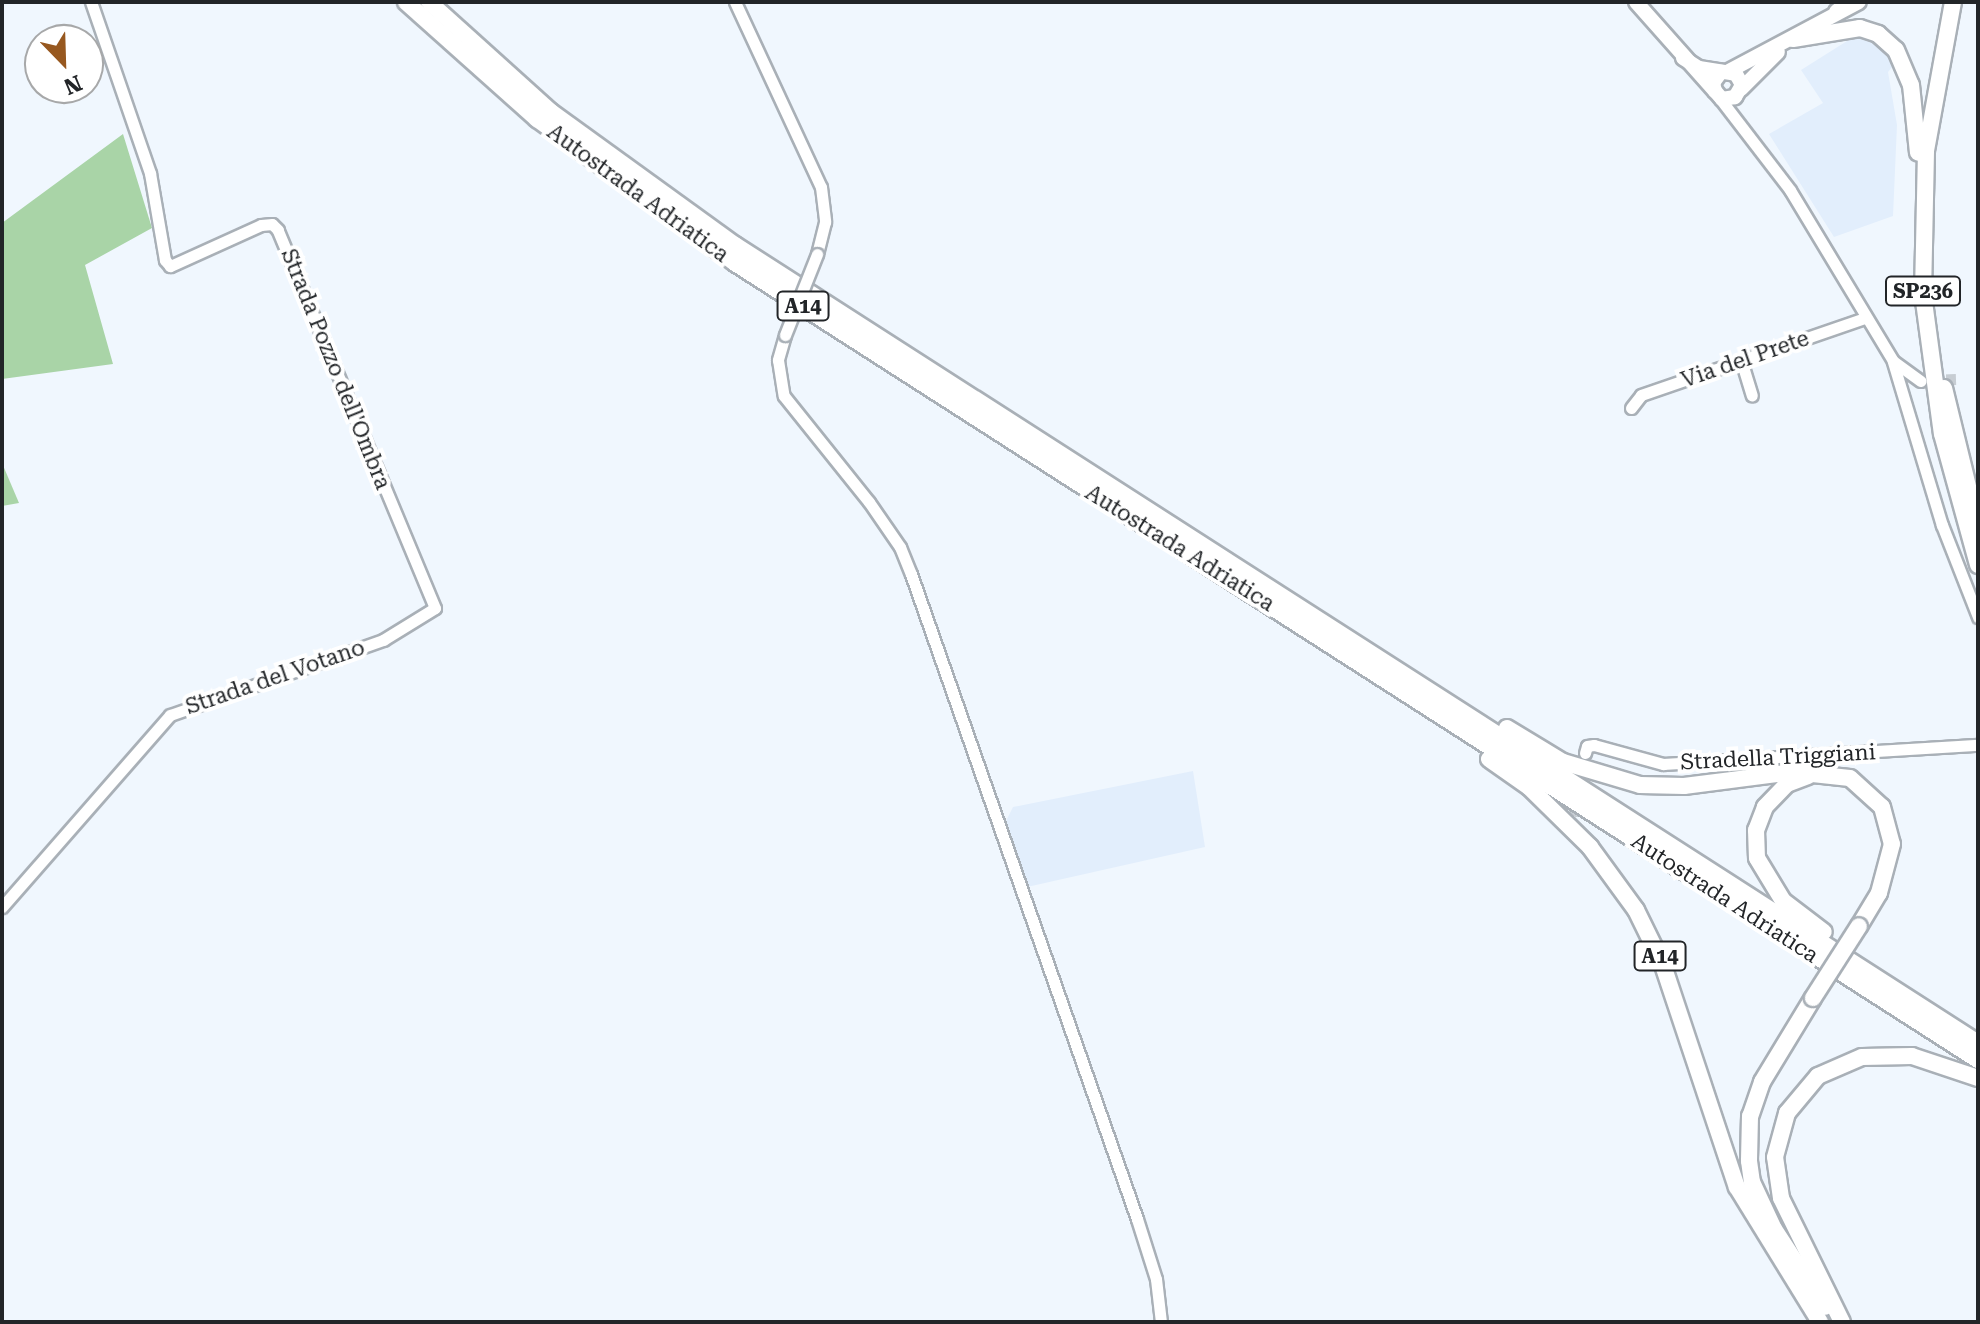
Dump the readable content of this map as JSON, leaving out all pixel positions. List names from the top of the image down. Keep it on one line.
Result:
{"streets":{"highway":["Autostrada Adriatica","SP236","A14"],"street":["Via del Prete","Strada Pozzo dell'Ombra","Strada del Votano","Stradella Triggiani"]},"crossings":[["Autostrada Adriatica","A14"],["Strada Pozzo dell'Ombra","Strada del Votano"]],"north":"bottom right"}
